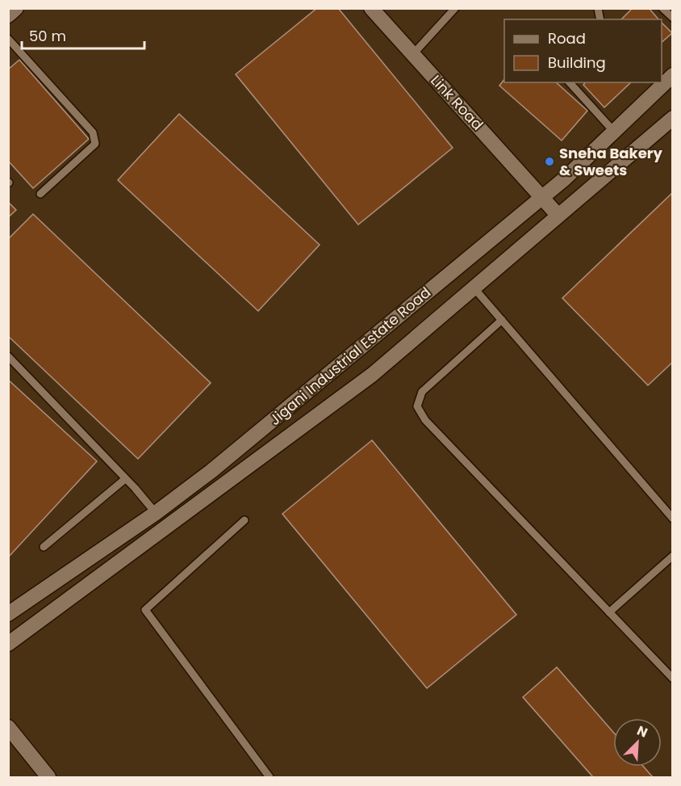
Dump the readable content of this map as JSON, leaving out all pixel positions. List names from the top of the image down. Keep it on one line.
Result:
{"streets":{"main road":["Link Road","Jigani Industrial Estate Road"]},"crossings":[["Link Road","Jigani Industrial Estate Road"]],"places":["Sneha Bakery & Sweets"],"legend":["Road","Building"],"scale_bar":"50 m","north":"top right"}
